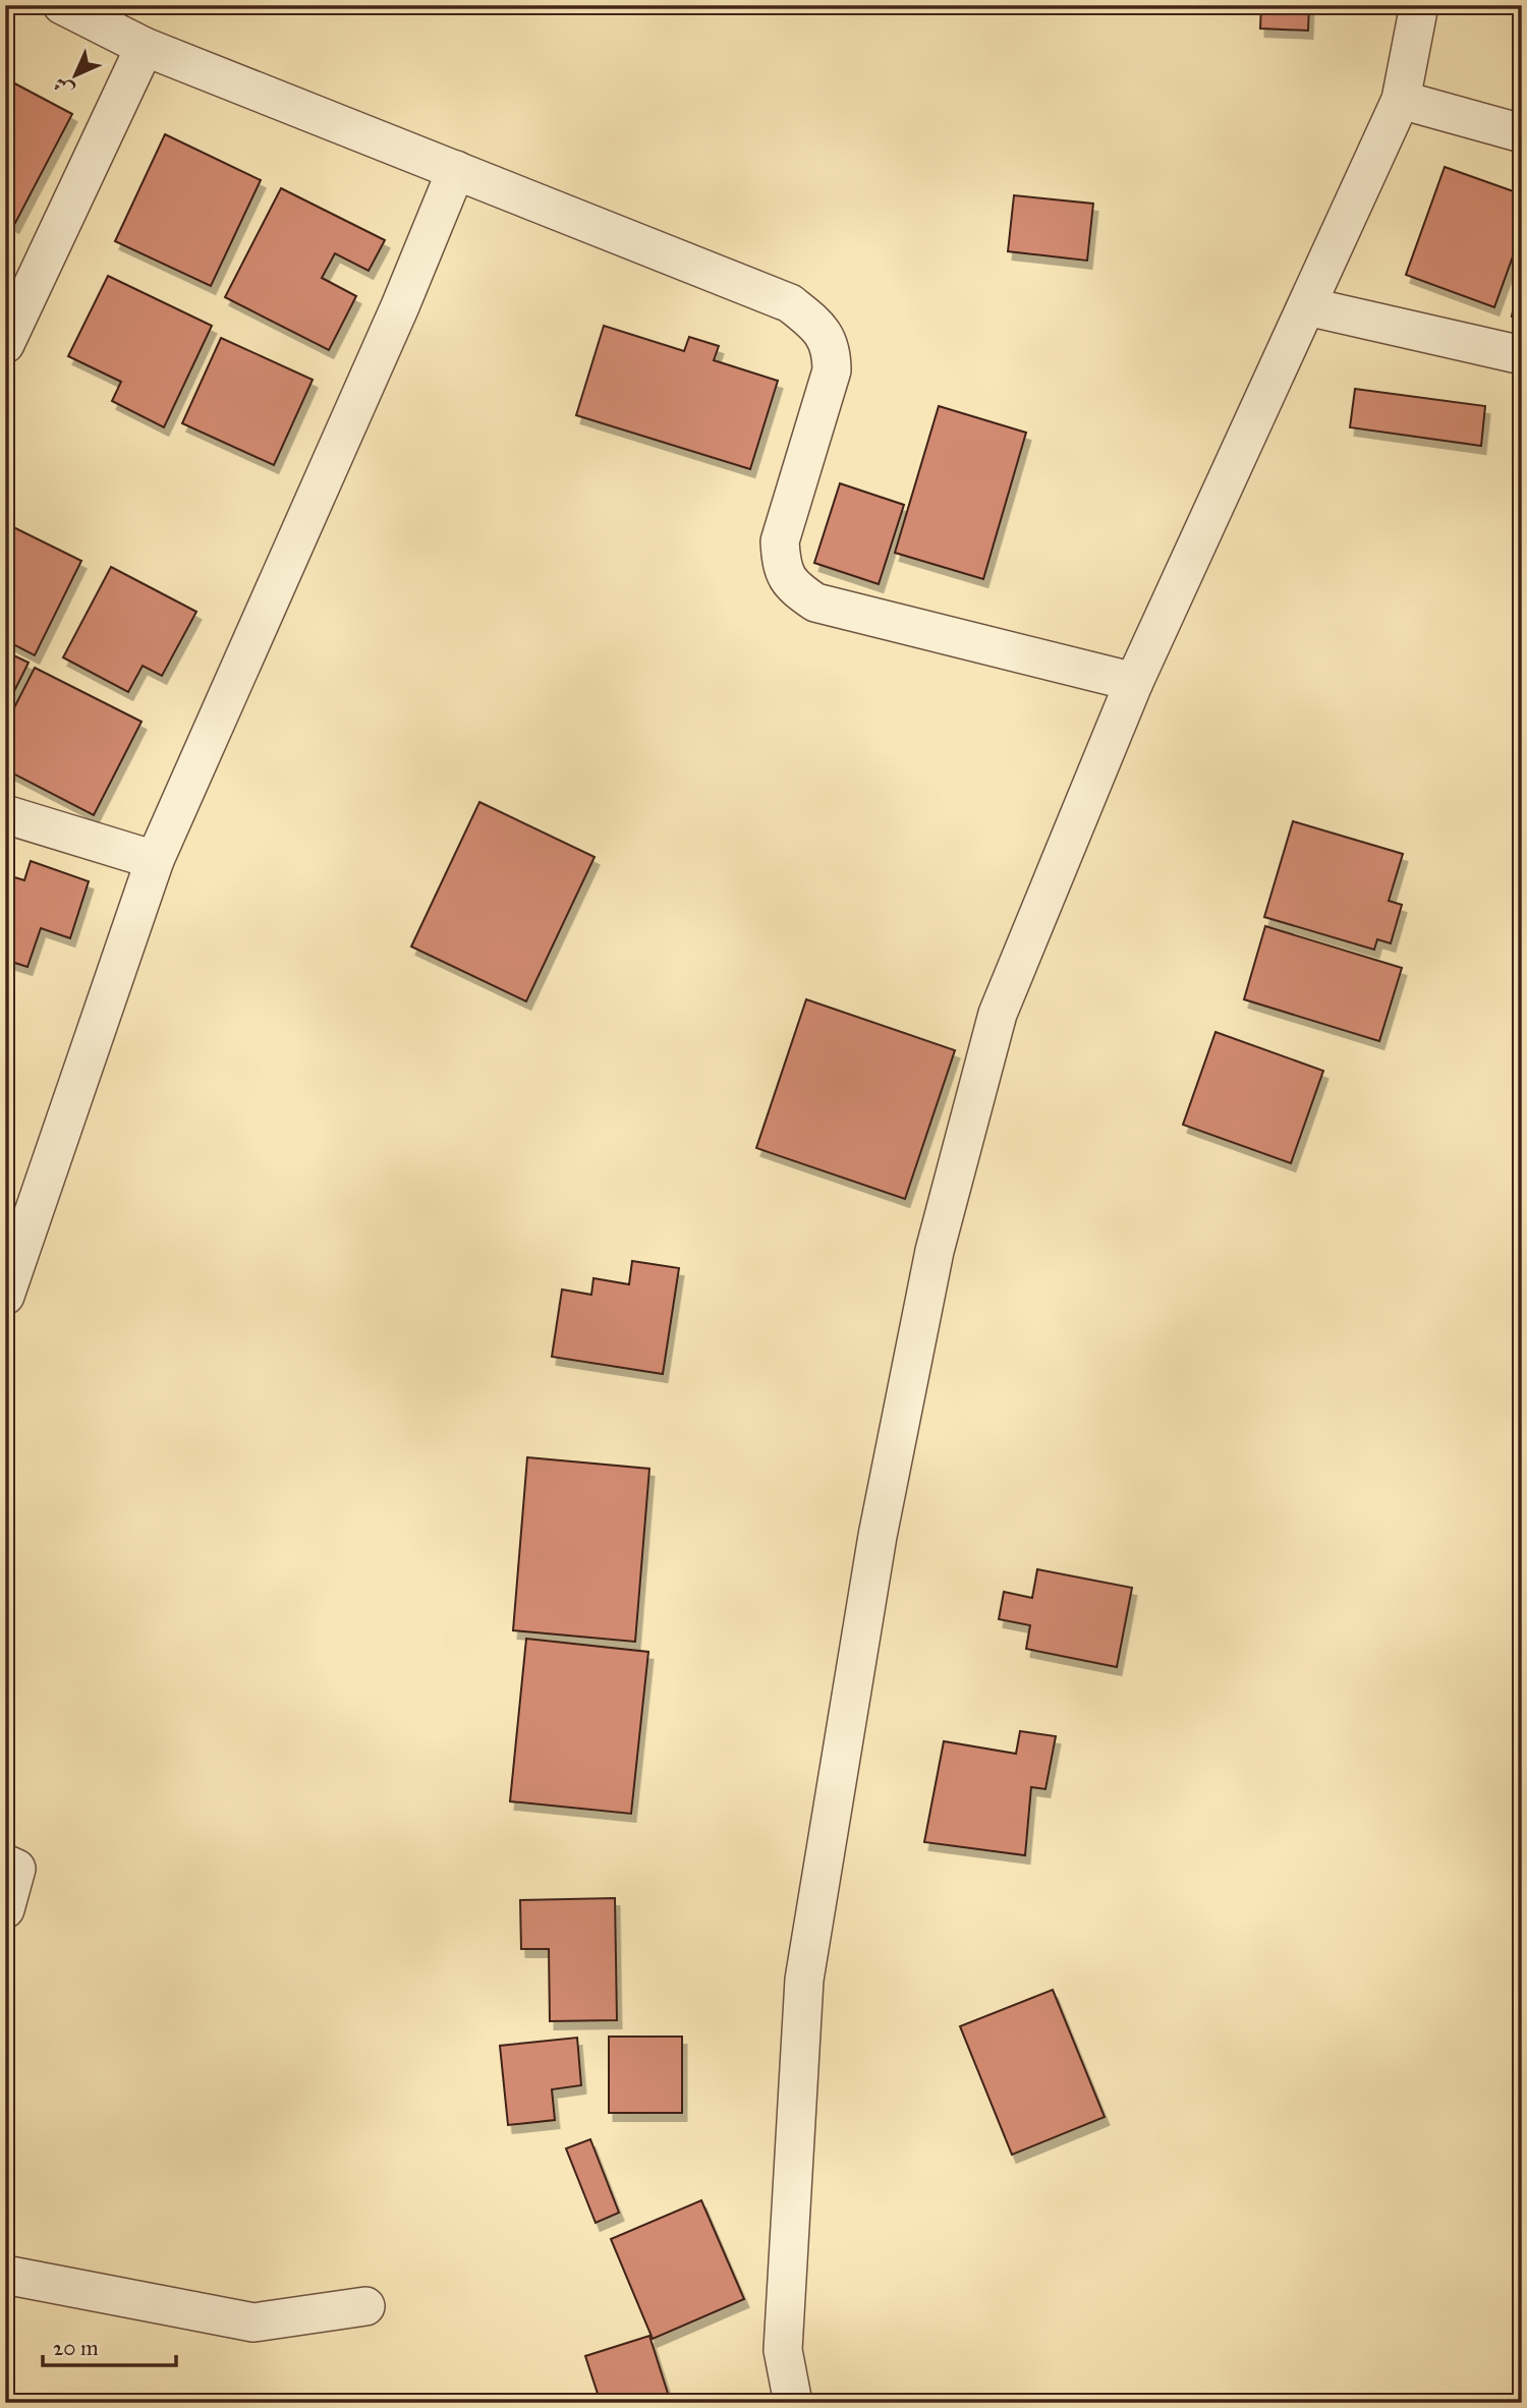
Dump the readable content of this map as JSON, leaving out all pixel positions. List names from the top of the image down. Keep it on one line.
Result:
{"scale_bar":"20 m","north":"bottom left"}
